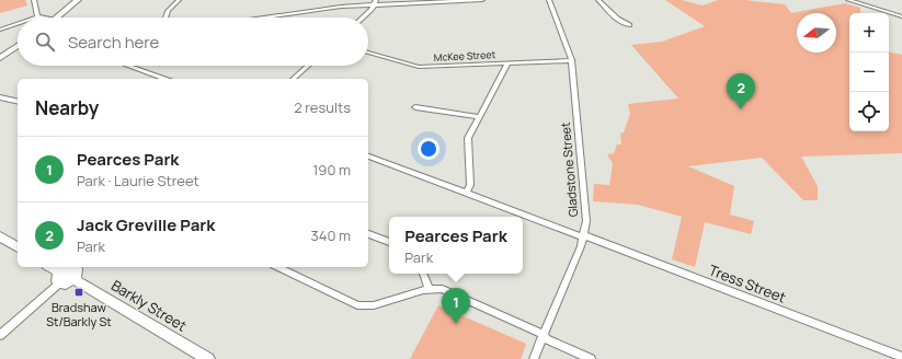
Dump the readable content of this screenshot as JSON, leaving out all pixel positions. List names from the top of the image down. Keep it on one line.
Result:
{"streets":{"main road":["Barkly Street"],"street":["McKee Street","Gladstone Street","Tress Street"]},"crossings":[["McKee Street","Gladstone Street"],["Gladstone Street","Tress Street"]],"places":{"transit":["Bradshaw St/Barkly St"]},"north":"left","page":{"map_buttons":["+","−"],"search":"Search here","pins":["2","1"],"heading":["Nearby","2 results"],"list":[{"mark":"1","name":"Pearces Park","note":"Park · Laurie Street","value":"190 m"},{"mark":"2","name":"Jack Greville Park","note":"Park","value":"340 m"}],"popup":["Pearces Park","Park"]}}
